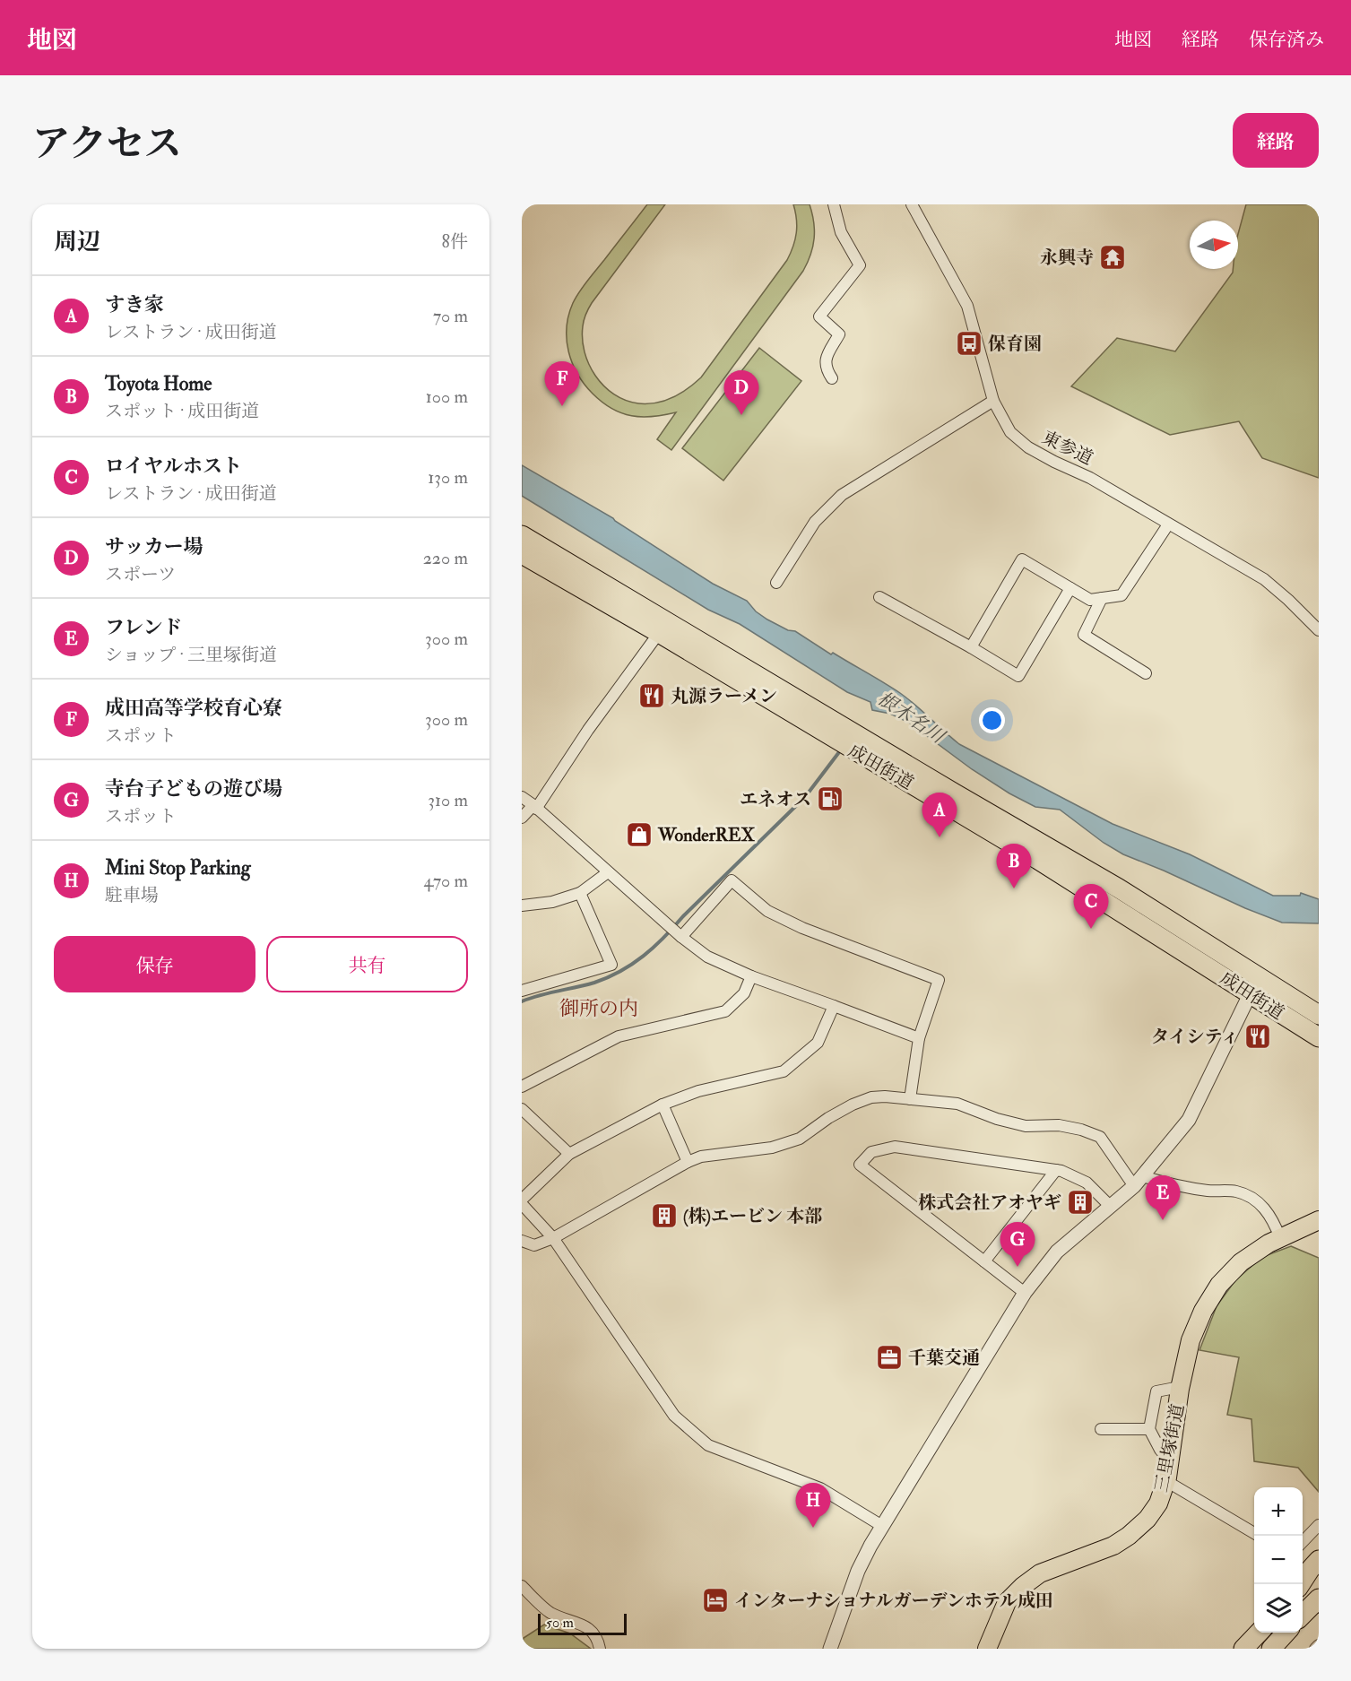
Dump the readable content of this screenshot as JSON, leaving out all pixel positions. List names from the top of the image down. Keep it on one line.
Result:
{"streets":{"highway":["成田街道"],"main road":["三里塚街道"],"street":["東参道"]},"districts":["御所の内"],"water":["根木名川"],"places":{"temple":["永興寺"],"bus stop":["保育園"],"restaurant":["丸源ラーメン","タイシティ"],"fuel station":["エネオス"],"shop":["WonderREX"],"building":["株式会社アオヤギ","(株)エービン 本部"],"office":["千葉交通"],"hotel":["インターナショナルガーデンホテル成田"]},"scale_bar":"50 m","north":"right","page":{"header":"地図","nav":["地図","経路","保存済み"],"title":"アクセス","buttons":["経路",["保存","共有"]],"heading":["周辺","8件"],"list":[{"mark":"A","name":"すき家","note":"レストラン · 成田街道","value":"70 m"},{"mark":"B","name":"Toyota Home","note":"スポット · 成田街道","value":"100 m"},{"mark":"C","name":"ロイヤルホスト","note":"レストラン · 成田街道","value":"130 m"},{"mark":"D","name":"サッカー場","note":"スポーツ","value":"220 m"},{"mark":"E","name":"フレンド","note":"ショップ · 三里塚街道","value":"300 m"},{"mark":"F","name":"成田高等学校育心寮","note":"スポット","value":"300 m"},{"mark":"G","name":"寺台子どもの遊び場","note":"スポット","value":"310 m"},{"mark":"H","name":"Mini Stop Parking","note":"駐車場","value":"470 m"}],"pins":["F","D","A","B","C","E","G","H"],"map_buttons":["+","−"],"scale":"50 m"}}
